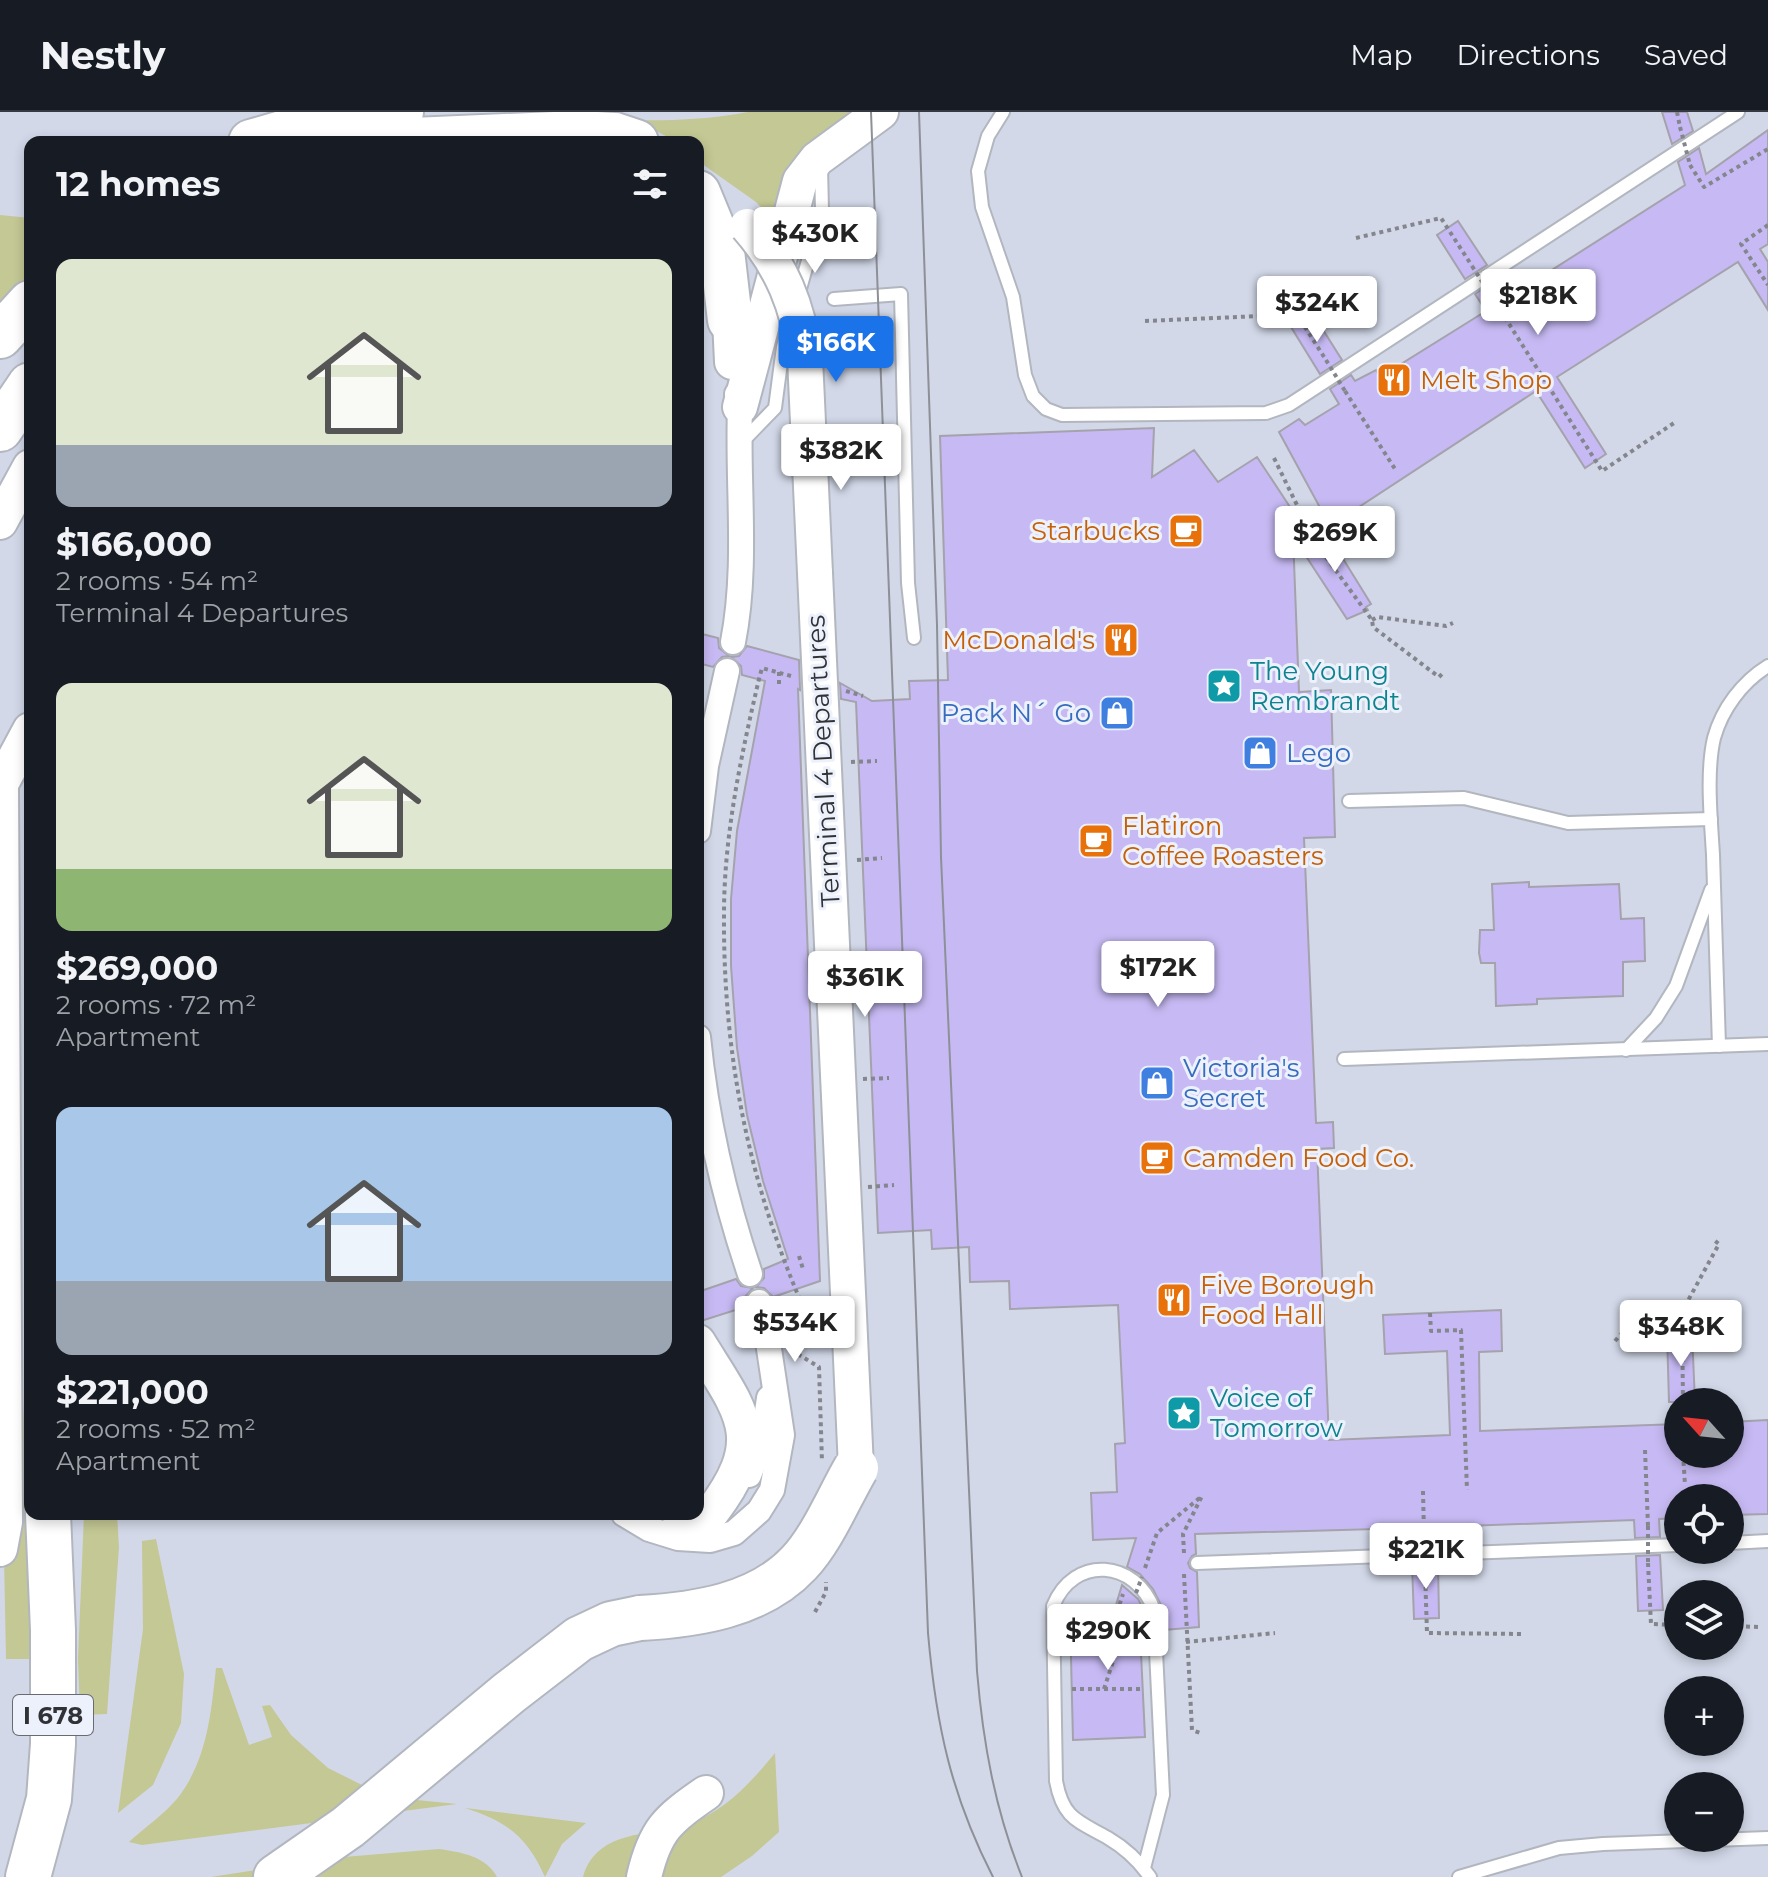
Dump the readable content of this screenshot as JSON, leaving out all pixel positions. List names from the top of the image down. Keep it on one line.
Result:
{"streets":{"highway":["I 678"],"street":["Terminal 4 Departures"]},"places":{"restaurant":["Melt Shop","McDonald's","Five Borough Food Hall"],"cafe":["Starbucks","Flatiron Coffee Roasters","Camden Food Co."],"place":["The Young Rembrandt","Voice of Tomorrow"],"shop":["Pack N´ Go","Lego","Victoria's Secret"]},"north":"top left","page":{"header":"Nestly","nav":["Map","Directions","Saved"],"heading":"12 homes","price":["$430K","$218K","$324K","$166K","$382K","$269K","$172K","$361K","$534K","$348K","$221K","$290K"],"list":[{"name":"$166,000","note":"2 rooms · 54 m² · Terminal 4 Departures"},{"name":"$269,000","note":"2 rooms · 72 m² · Apartment"},{"name":"$221,000","note":"2 rooms · 52 m² · Apartment"}],"map_buttons":["+","−"]}}
